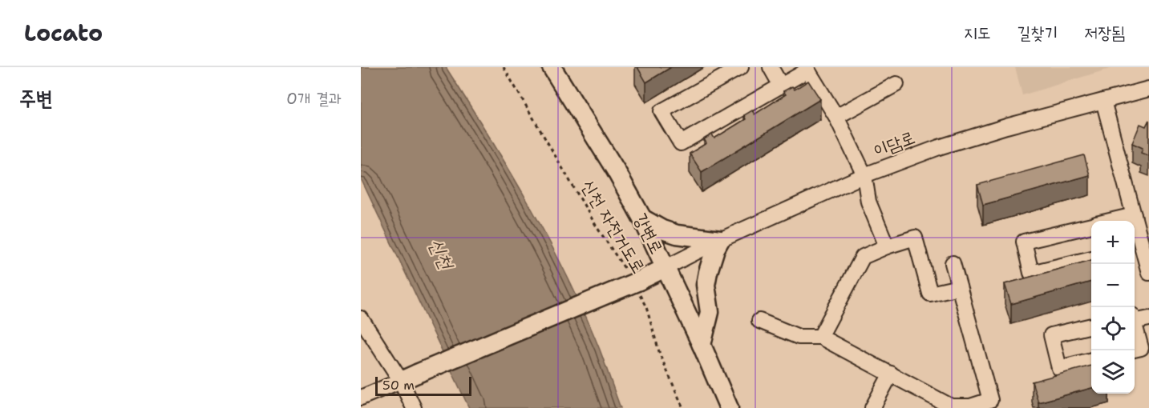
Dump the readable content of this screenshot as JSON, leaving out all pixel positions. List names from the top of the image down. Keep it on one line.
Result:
{"streets":{"main road":["강변로"],"street":["이담로"],"path":["신천 자전거도로"]},"crossings":[["이담로","강변로"]],"water":["신천"],"scale_bar":"50 m","page":{"header":"Locato","nav":["지도","길찾기","저장됨"],"heading":["주변","0개 결과"],"map_buttons":["+","−"],"scale":"50 m"}}
